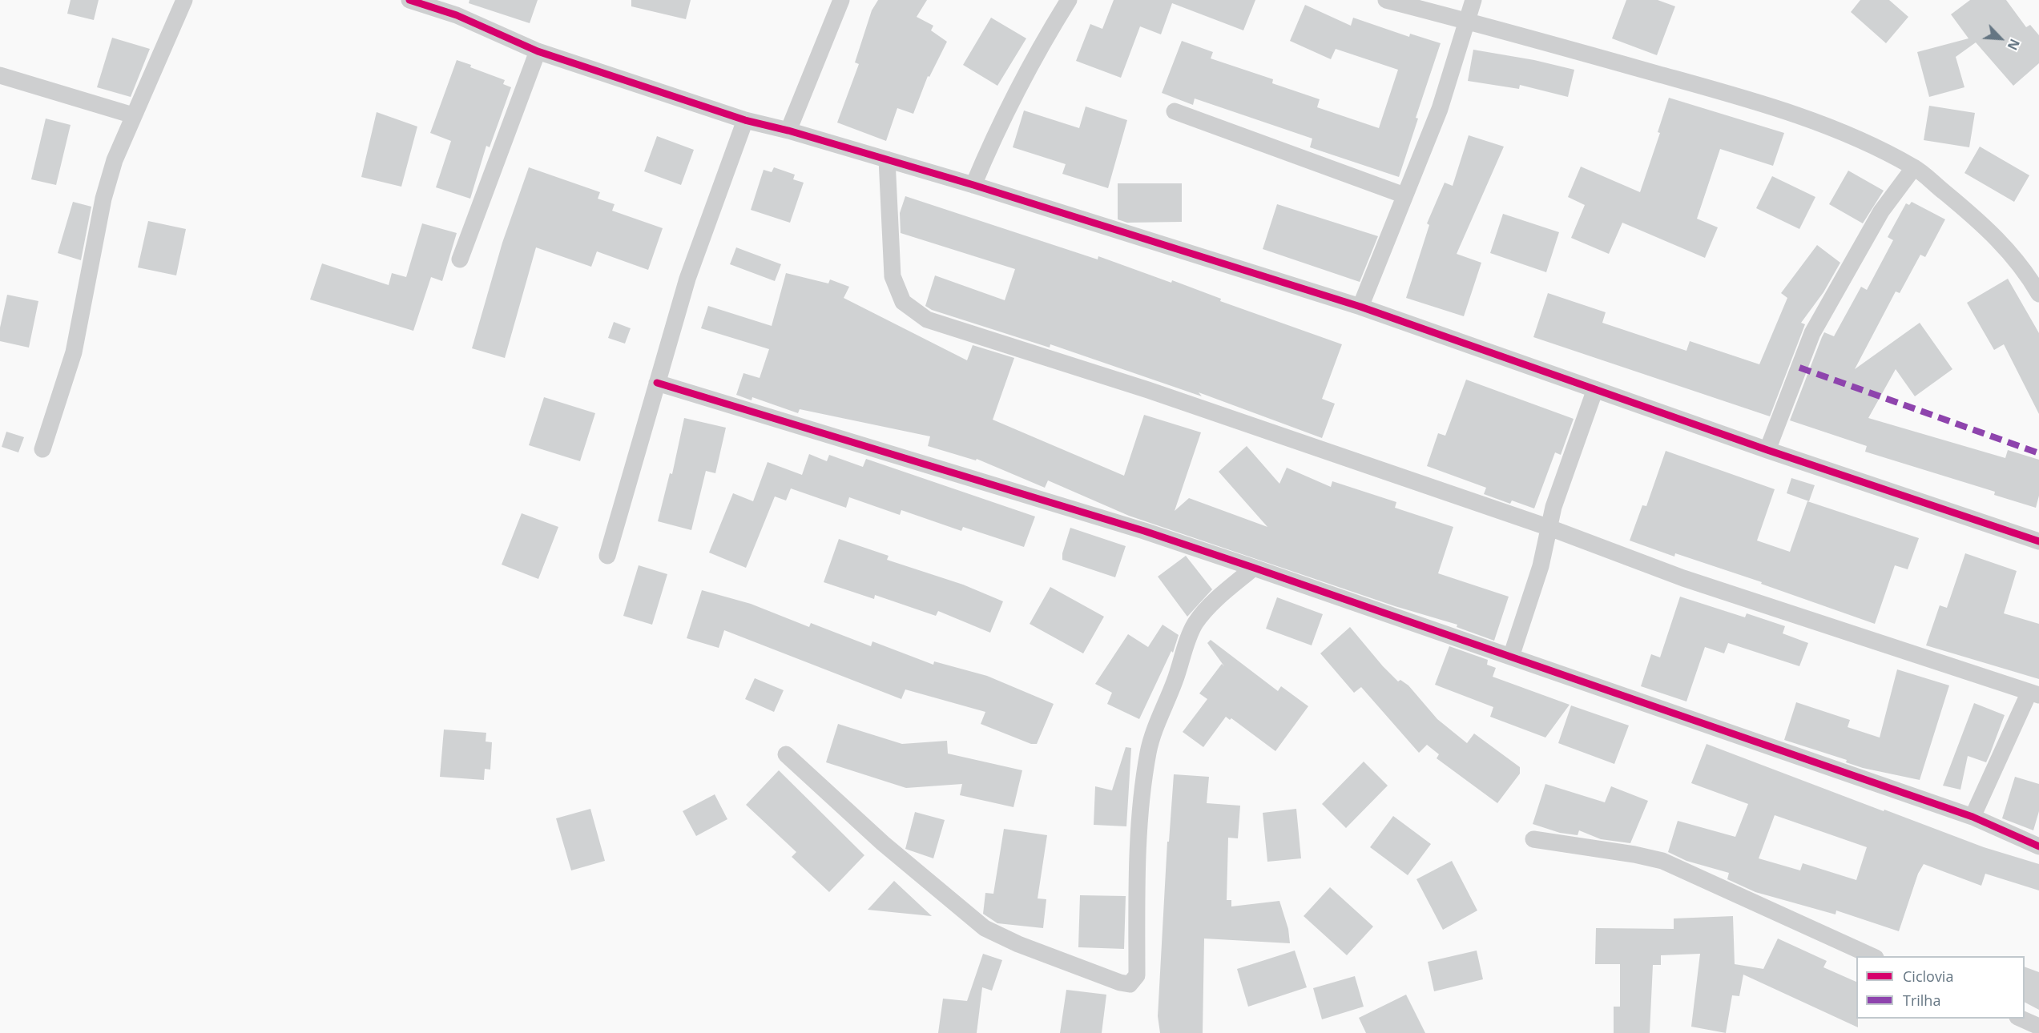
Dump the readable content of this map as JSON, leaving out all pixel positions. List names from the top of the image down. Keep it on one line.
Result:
{"legend":["Ciclovia","Trilha"],"north":"bottom right"}
